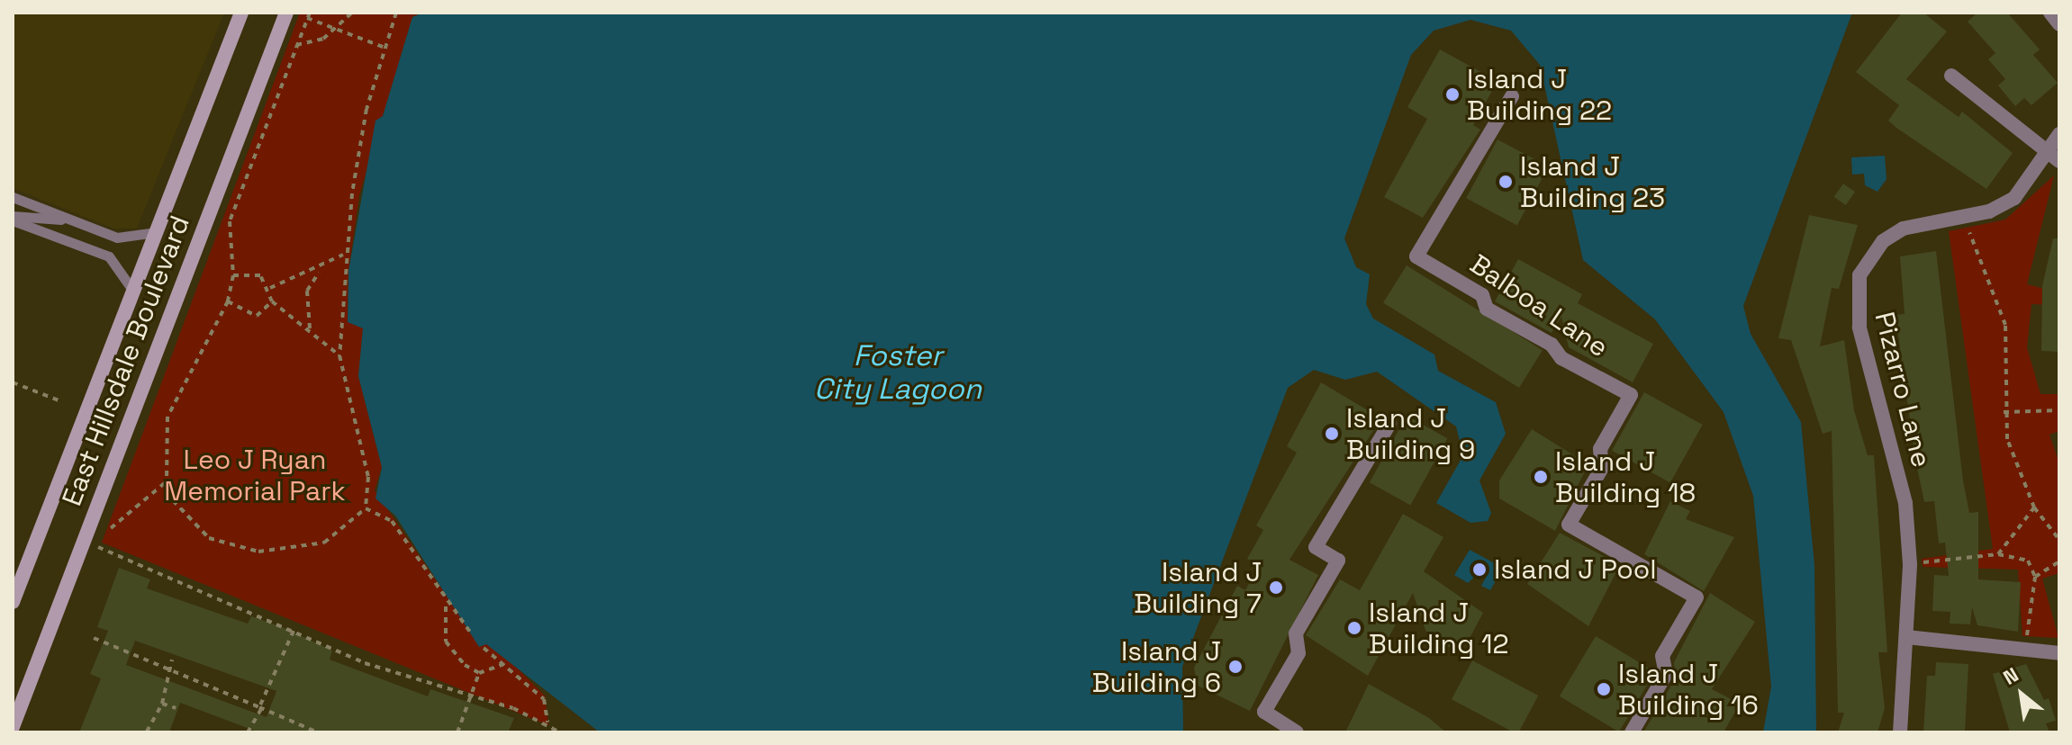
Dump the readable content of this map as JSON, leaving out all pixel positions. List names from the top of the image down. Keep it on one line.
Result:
{"streets":{"main road":["East Hillsdale Boulevard"],"street":["Balboa Lane","Pizarro Lane"]},"water":["Foster City Lagoon"],"parks":["Leo J Ryan Memorial Park"],"places":["Island J Building 22","Island J Building 23","Island J Building 9","Island J Building 18","Island J Pool","Island J Building 7","Island J Building 12","Island J Building 6","Island J Building 16"],"north":"top left"}
